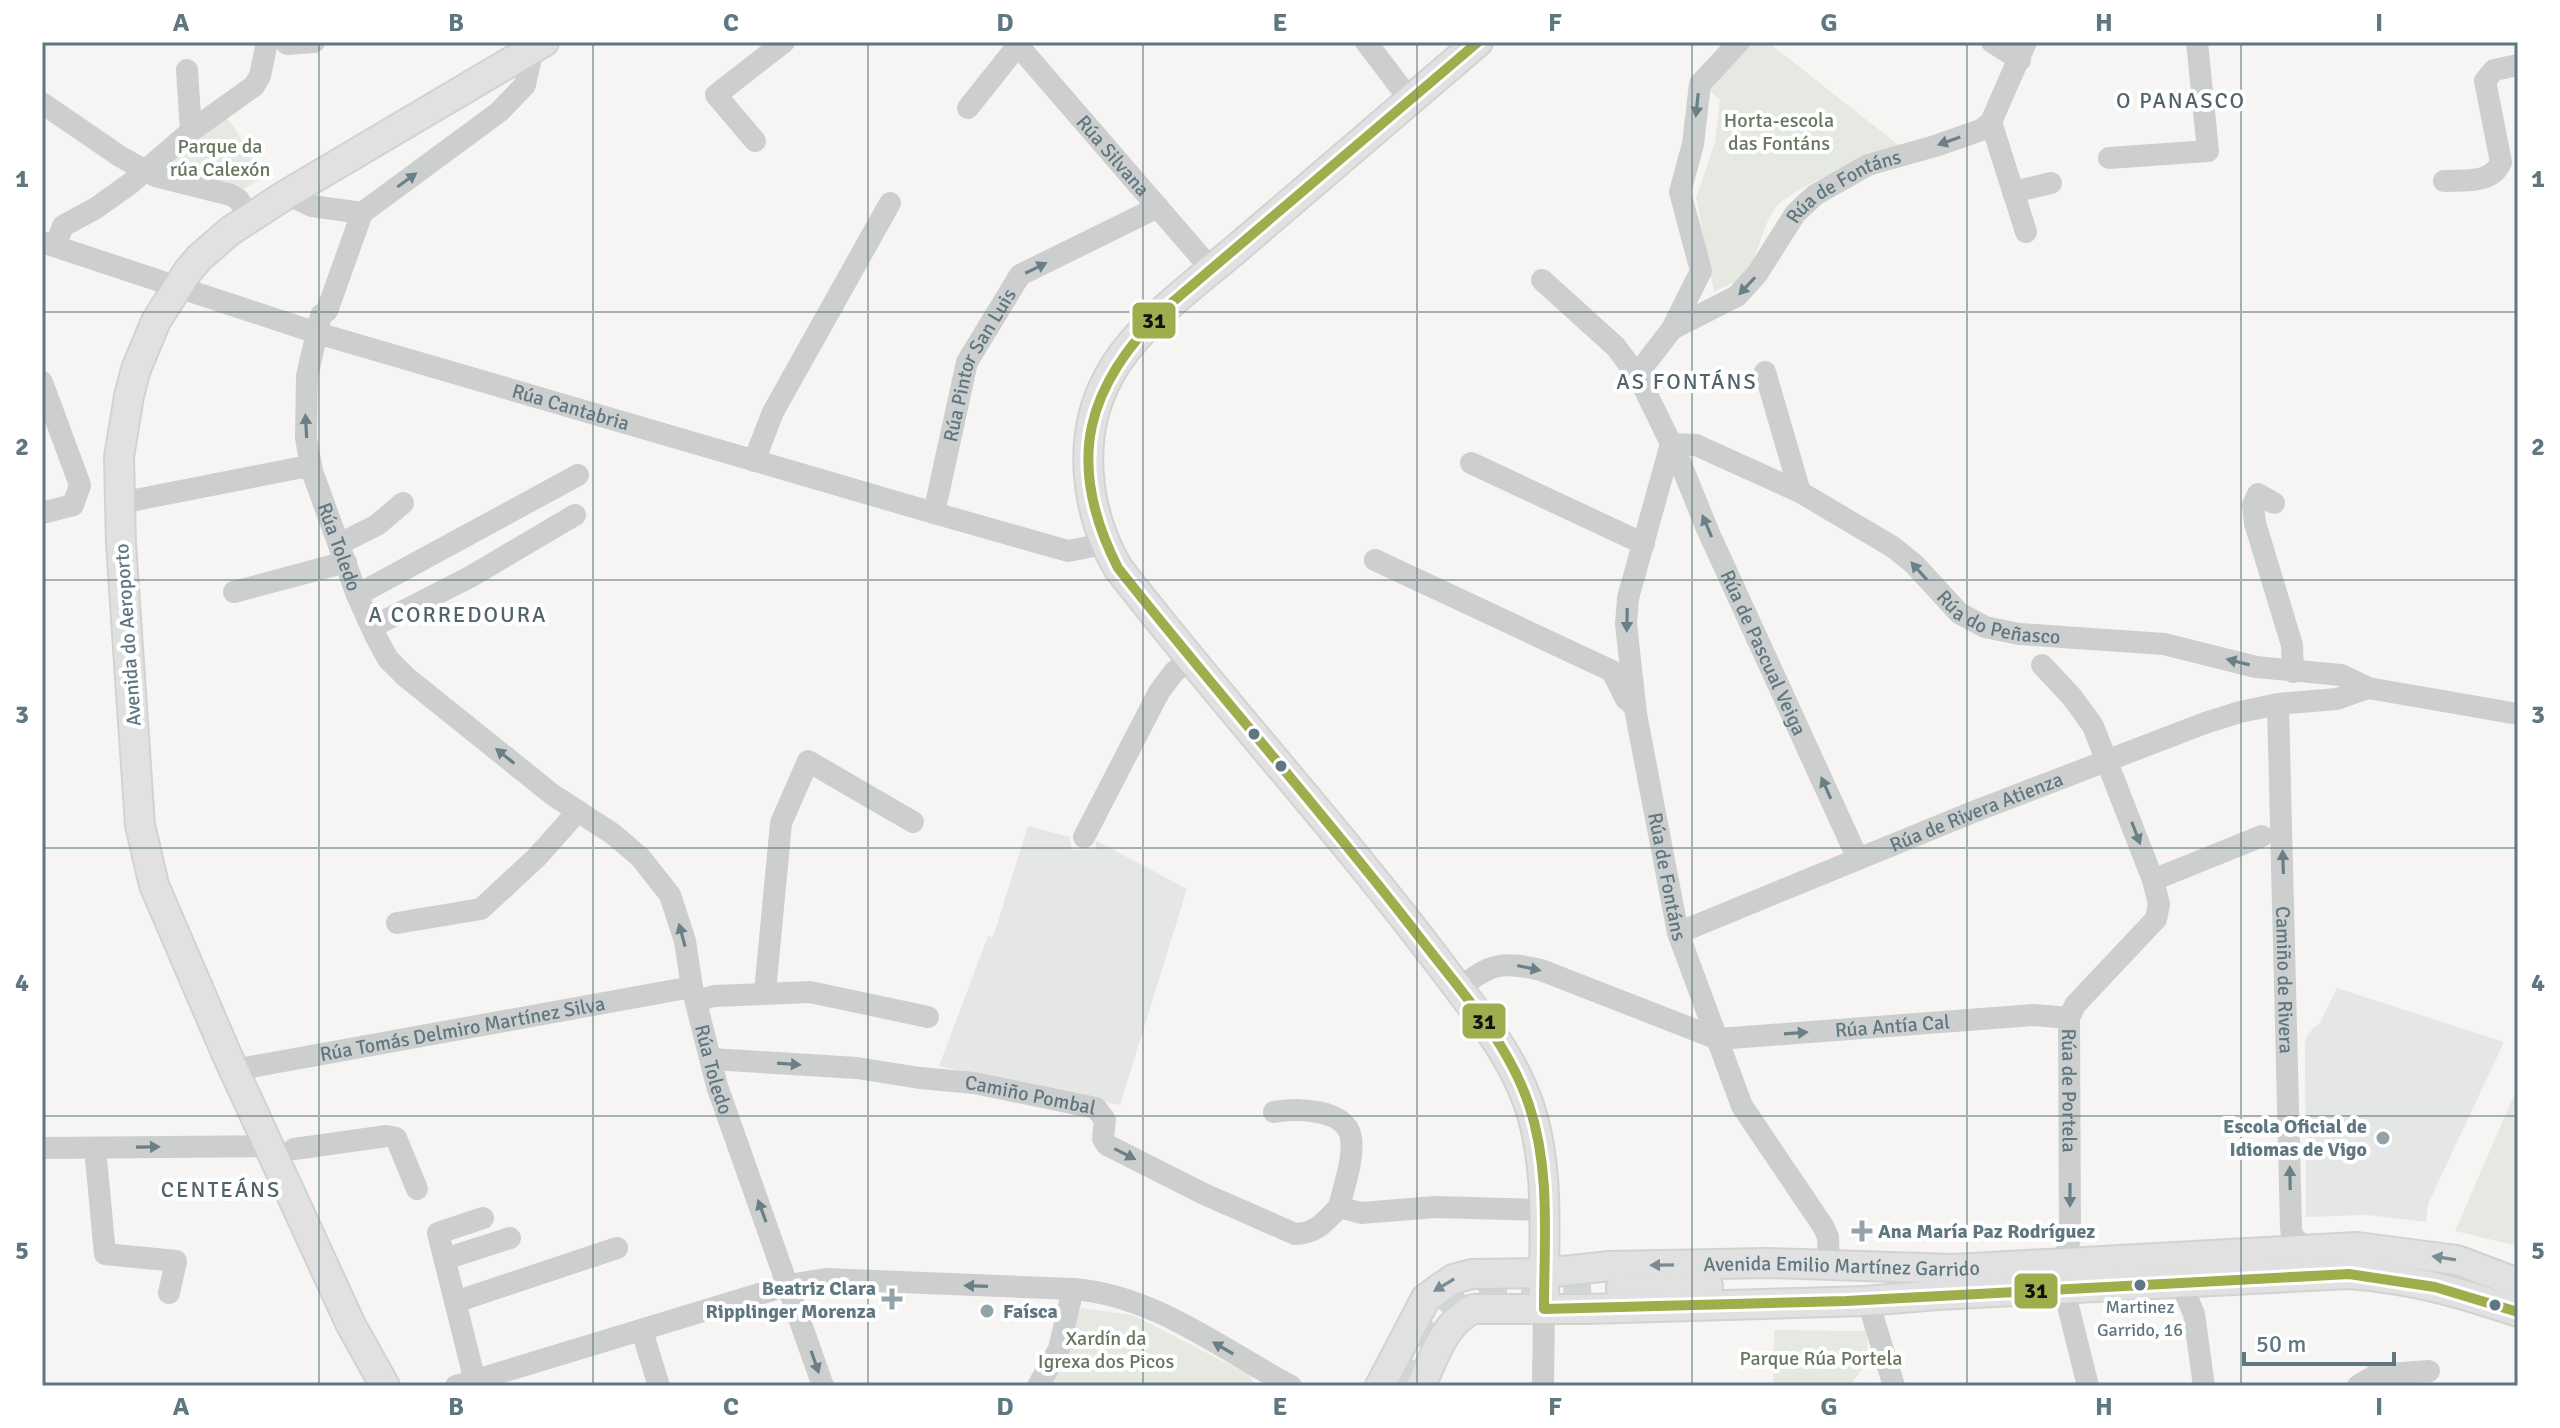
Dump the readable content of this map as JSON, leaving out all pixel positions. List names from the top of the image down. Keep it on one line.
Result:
{"streets":{"main road":["Avenida do Aeroporto","Avenida Emilio Martínez Garrido"],"street":["Rúa Silvana","Rúa de Fontáns","Rúa Pintor San Luis","Rúa Cantabria","Rúa Toledo","Rúa do Peñasco","Rúa de Pascual Veiga","Rúa de Rivera Atienza","Camiño de Rivera","Rúa Antía Cal","Rúa Tomás Delmiro Martínez Silva","Rúa de Portela","Camiño Pombal"]},"crossings":[["Rúa Silvana","Rúa Pintor San Luis"],["Rúa de Fontáns","Rúa do Peñasco"],["Rúa de Fontáns","Rúa de Pascual Veiga"],["Rúa de Fontáns","Rúa de Rivera Atienza"],["Rúa de Fontáns","Rúa Antía Cal"],["Rúa de Fontáns","Avenida Emilio Martínez Garrido"],["Rúa Pintor San Luis","Rúa Cantabria"],["Rúa Cantabria","Rúa Toledo"],["Rúa Cantabria","Avenida do Aeroporto"],["Rúa Toledo","Rúa Tomás Delmiro Martínez Silva"],["Rúa Toledo","Camiño Pombal"],["Rúa do Peñasco","Rúa de Pascual Veiga"],["Avenida do Aeroporto","Rúa Tomás Delmiro Martínez Silva"],["Rúa de Pascual Veiga","Rúa de Rivera Atienza"],["Rúa de Rivera Atienza","Camiño de Rivera"],["Rúa de Rivera Atienza","Rúa de Portela"],["Camiño de Rivera","Avenida Emilio Martínez Garrido"],["Rúa Antía Cal","Rúa de Portela"],["Rúa de Portela","Avenida Emilio Martínez Garrido"]],"one_way":["Rúa de Fontáns","Rúa do Peñasco","Rúa de Pascual Veiga","Camiño de Rivera","Rúa Antía Cal","Rúa de Portela"],"districts":["O PANASCO","AS FONTÁNS","A CORREDOURA","CENTEÁNS"],"parks":["Horta-escola das Fontáns","Parque da rúa Calexón","Xardín da Igrexa dos Picos","Parque Rúa Portela"],"places":{"other":["Escola Oficial de Idiomas de Vigo","Martinez Garrido, 16","Faísca"],"health":["Ana María Paz Rodríguez","Beatriz Clara Ripplinger Morenza"]},"lines":["transit line 31"],"scale_bar":"50 m","grid":{"columns":["A","B","C","D","E","F","G","H","I"],"rows":["1","2","3","4","5"]}}
